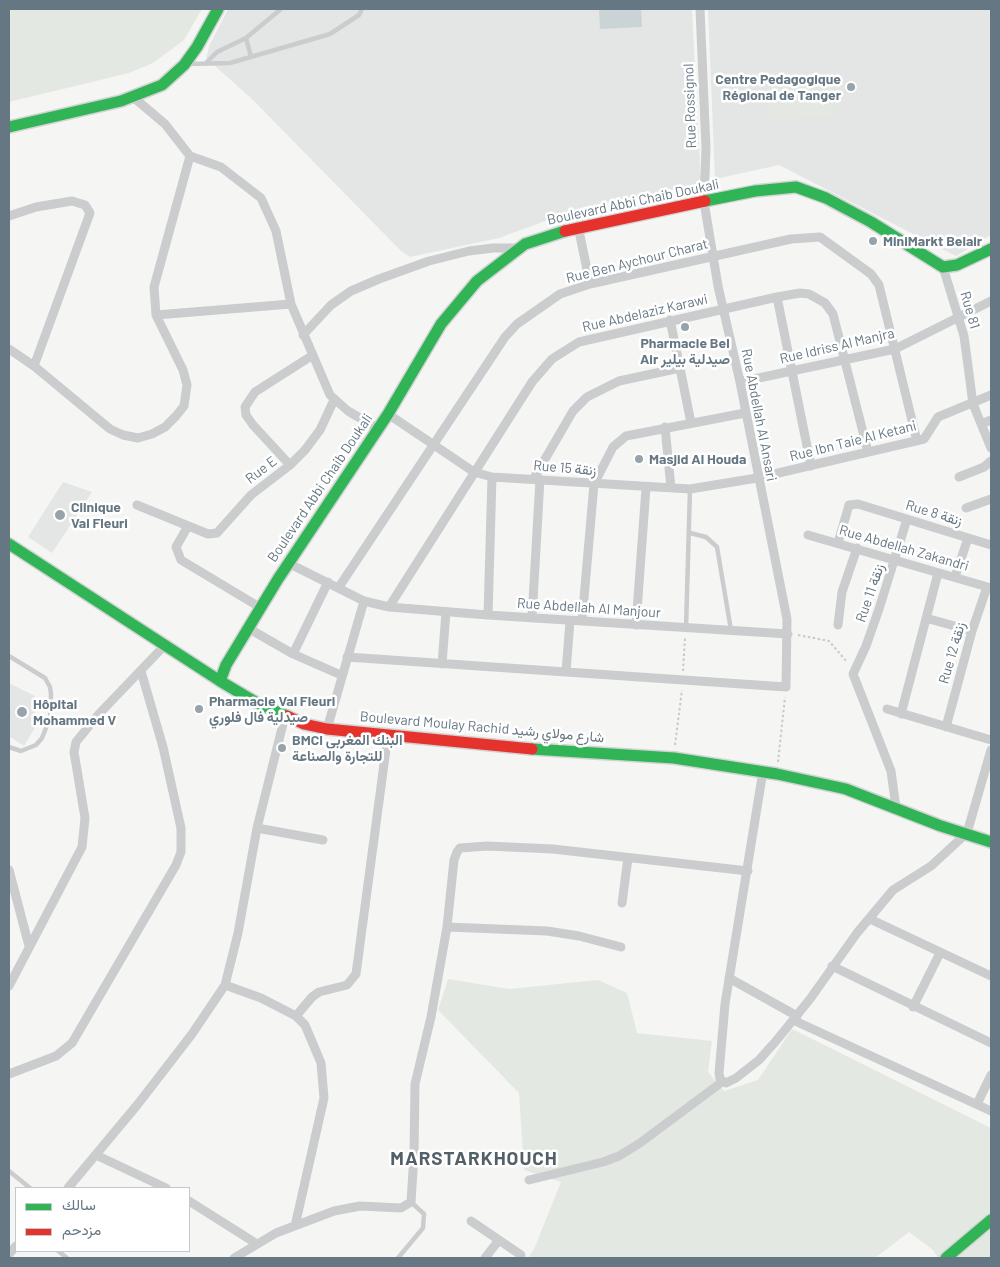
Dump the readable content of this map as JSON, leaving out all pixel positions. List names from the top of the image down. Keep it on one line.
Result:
{"streets":{"street":["Rue Rossignol","Boulevard Abbi Chaib Doukali","Rue Ben Aychour Charat","Rue 81","Rue Abdelaziz Karawi","Rue Idriss Al Manjra","Rue Abdellah Al Ansari","Rue Ibn Taie Al Ketani","Rue 15 زنقة","Rue E","Rue 8 زنقة","Rue Abdellah Zakandri","Rue 11 زنقة","Rue Abdellah Al Manjour","Rue 12 زنقة","Boulevard Moulay Rachid شارع مولاي رشيد"]},"crossings":[["Rue Rossignol","Boulevard Abbi Chaib Doukali"],["Rue Rossignol","Rue Abdellah Al Ansari"],["Boulevard Abbi Chaib Doukali","Rue 81"],["Boulevard Abbi Chaib Doukali","Rue Abdellah Al Ansari"],["Boulevard Abbi Chaib Doukali","Rue 15 زنقة"],["Boulevard Abbi Chaib Doukali","Rue Abdellah Al Manjour"],["Boulevard Abbi Chaib Doukali","Boulevard Moulay Rachid شارع مولاي رشيد"],["Rue Ben Aychour Charat","Rue Idriss Al Manjra"],["Rue Ben Aychour Charat","Rue Abdellah Al Ansari"],["Rue Ben Aychour Charat","Rue Ibn Taie Al Ketani"],["Rue Ben Aychour Charat","Rue 15 زنقة"],["Rue Ben Aychour Charat","Rue Abdellah Al Manjour"],["Rue 81","Rue Idriss Al Manjra"],["Rue 81","Rue Ibn Taie Al Ketani"],["Rue Abdelaziz Karawi","Rue Idriss Al Manjra"],["Rue Abdelaziz Karawi","Rue Abdellah Al Ansari"],["Rue Abdelaziz Karawi","Rue Ibn Taie Al Ketani"],["Rue Abdelaziz Karawi","Rue 15 زنقة"],["Rue Abdelaziz Karawi","Rue Abdellah Al Manjour"],["Rue Idriss Al Manjra","Rue Abdellah Al Ansari"],["Rue Abdellah Al Ansari","Rue Ibn Taie Al Ketani"],["Rue Abdellah Al Ansari","Rue 15 زنقة"],["Rue Abdellah Al Ansari","Rue Abdellah Al Manjour"],["Rue Ibn Taie Al Ketani","Rue 15 زنقة"],["Rue 8 زنقة","Rue Abdellah Zakandri"],["Rue 8 زنقة","Rue 11 زنقة"],["Rue Abdellah Zakandri","Rue 11 زنقة"],["Rue Abdellah Zakandri","Rue 12 زنقة"]],"districts":["MARSTARKHOUCH"],"places":["Centre Pedagogique Régional de Tanger","MiniMarkt Belair","Pharmacie Bel Air صيدلية بيلير","Masjid Al Houda","Clinique Val Fleuri","Pharmacie Val Fleuri صيدلية فال فلوري","Hôpital Mohammed V","BMCI البنك المغربي للتجارة والصناعة"],"legend":["سالك","مزدحم"]}
